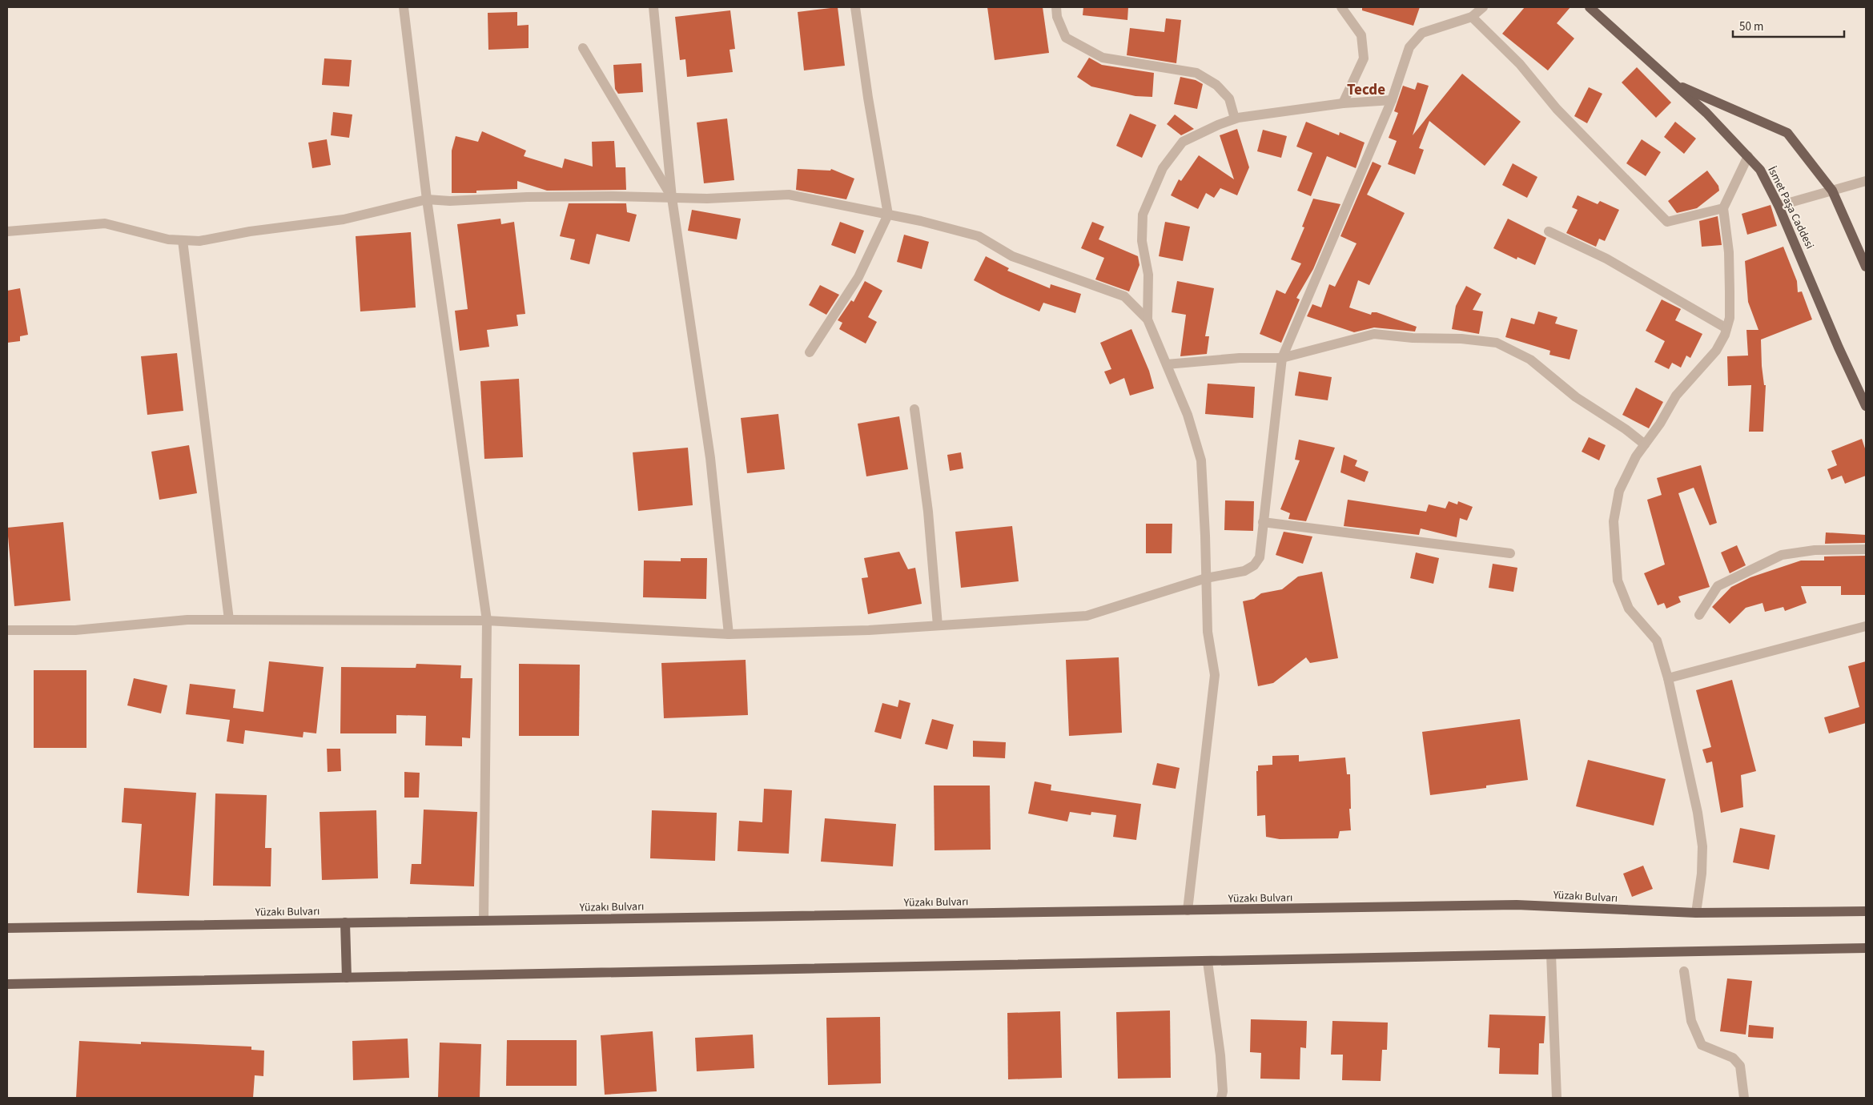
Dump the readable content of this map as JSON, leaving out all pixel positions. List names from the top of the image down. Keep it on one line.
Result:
{"streets":{"main road":["İsmet Paşa Caddesi","Yüzakı Bulvarı"]},"districts":["Tecde"],"scale_bar":"50 m"}
